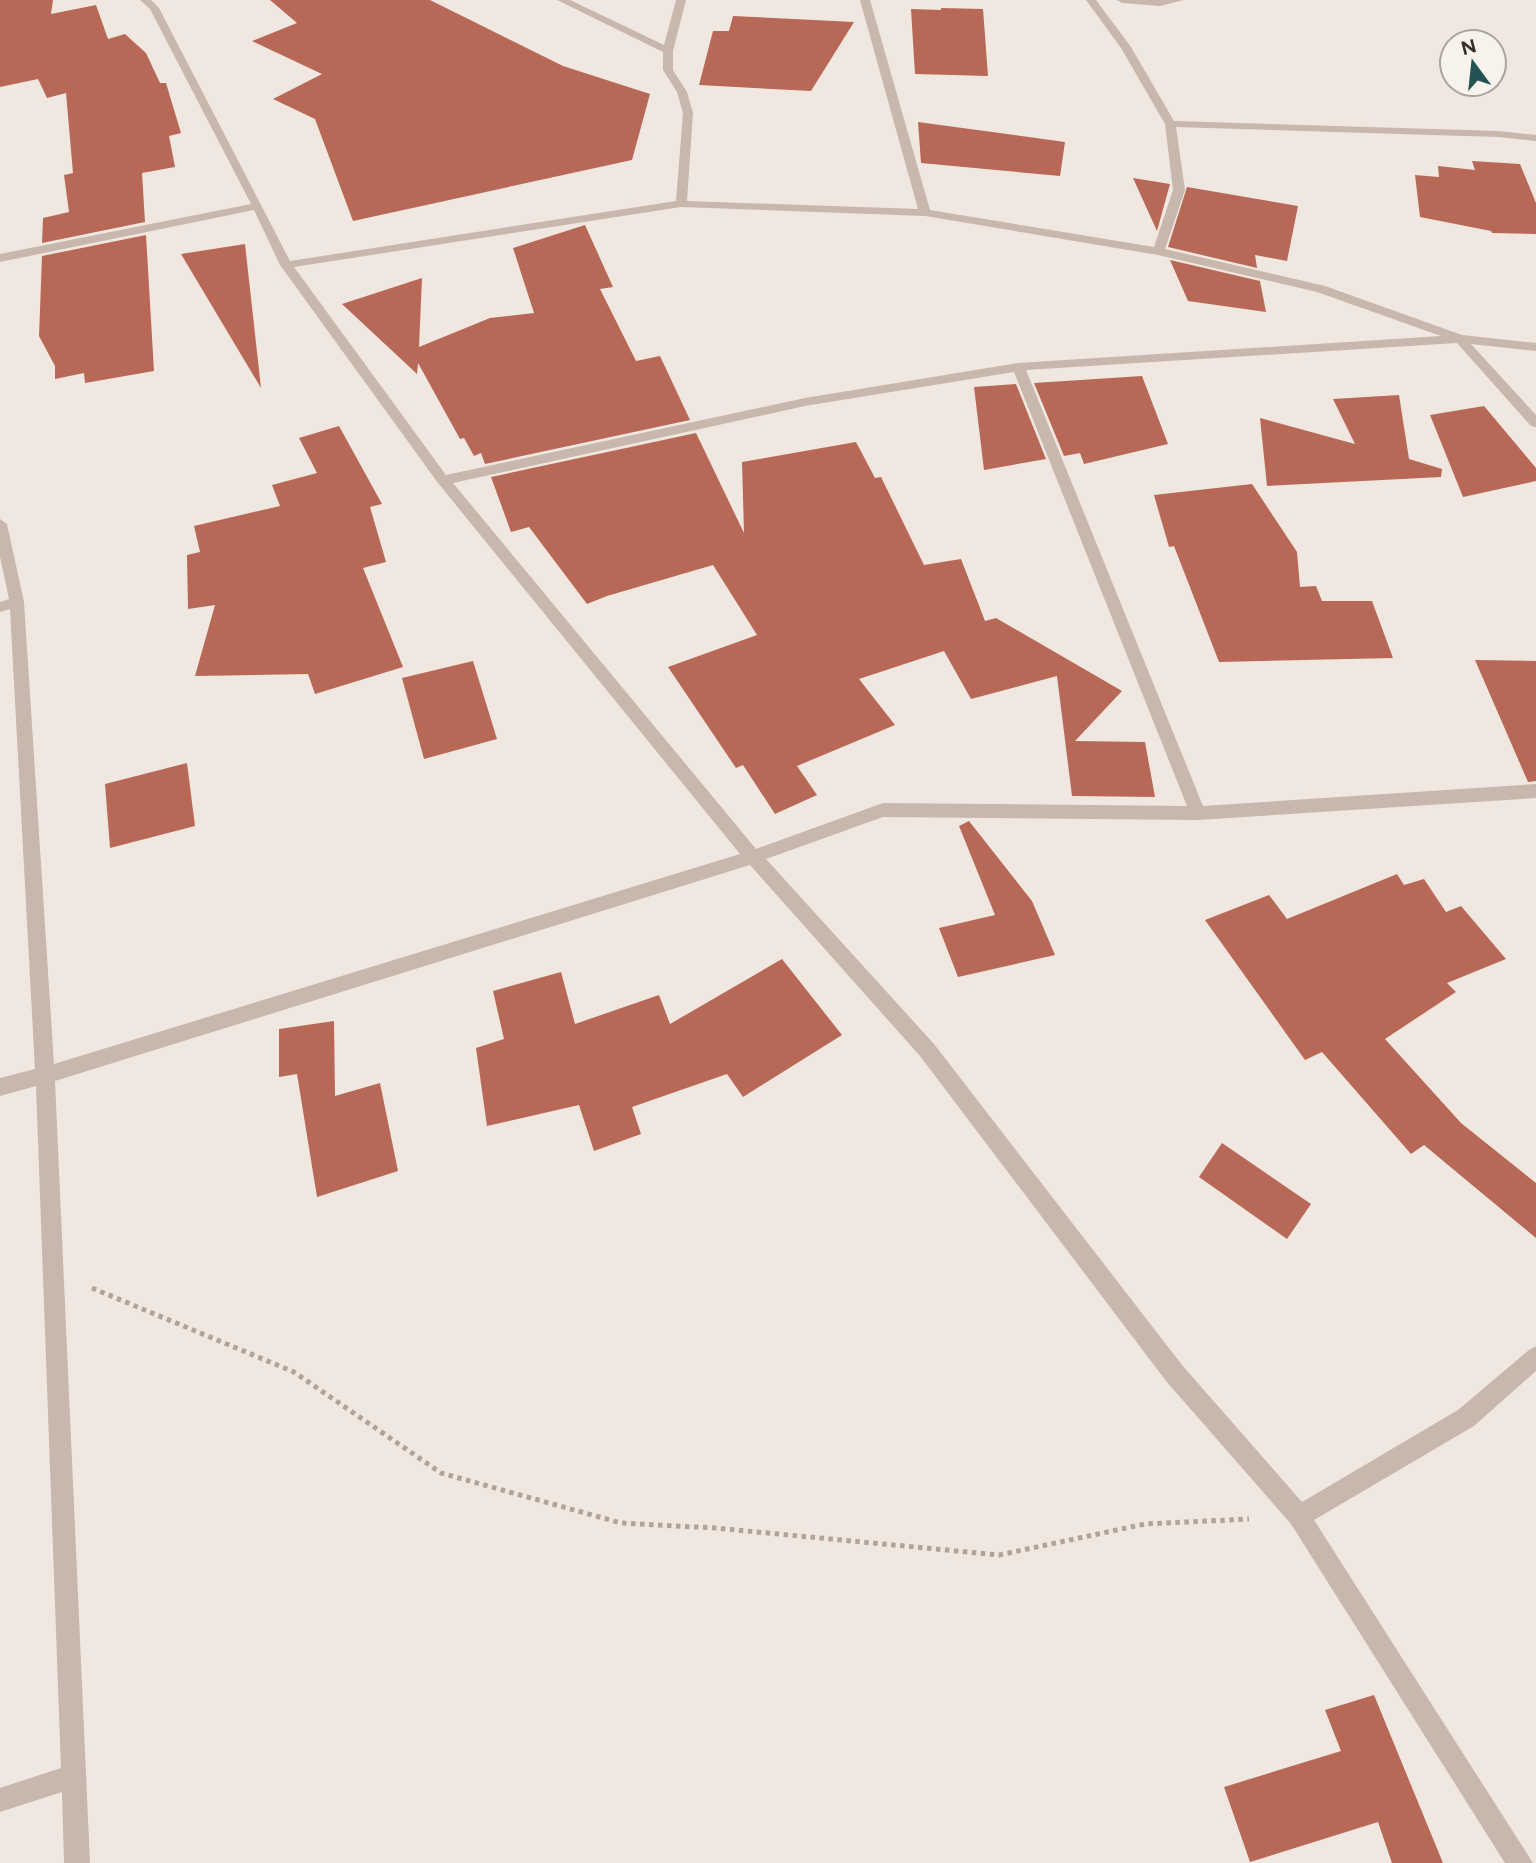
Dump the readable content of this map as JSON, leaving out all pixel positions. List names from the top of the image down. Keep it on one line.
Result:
{"north":"top"}
